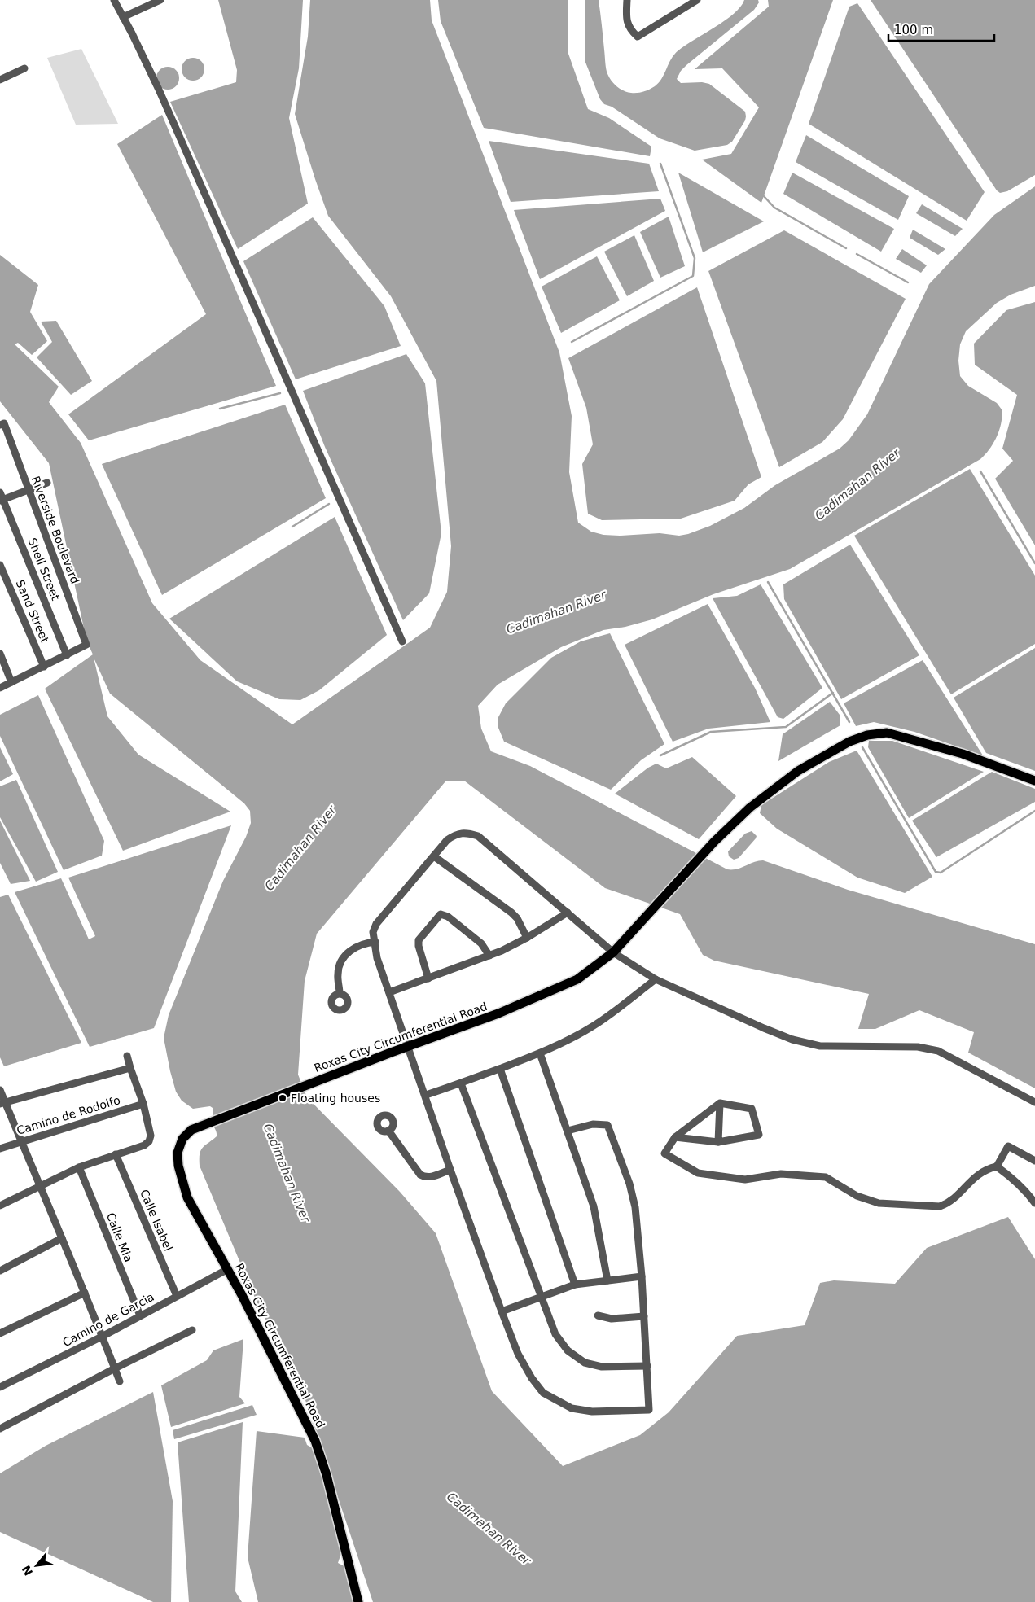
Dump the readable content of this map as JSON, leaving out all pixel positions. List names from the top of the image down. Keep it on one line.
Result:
{"streets":{"main road":["Roxas City Circumferential Road"],"street":["Riverside Boulevard","Shell Street","Sand Street","Camino de Rodolfo","Calle Isabel","Calle Mia","Camino de Garcia"]},"crossings":[["Riverside Boulevard","Shell Street"],["Roxas City Circumferential Road","Camino de Garcia"],["Calle Isabel","Camino de Garcia"],["Calle Mia","Camino de Garcia"]],"water":["Cadimahan River"],"places":["Floating houses"],"scale_bar":"100 m","north":"bottom left"}
